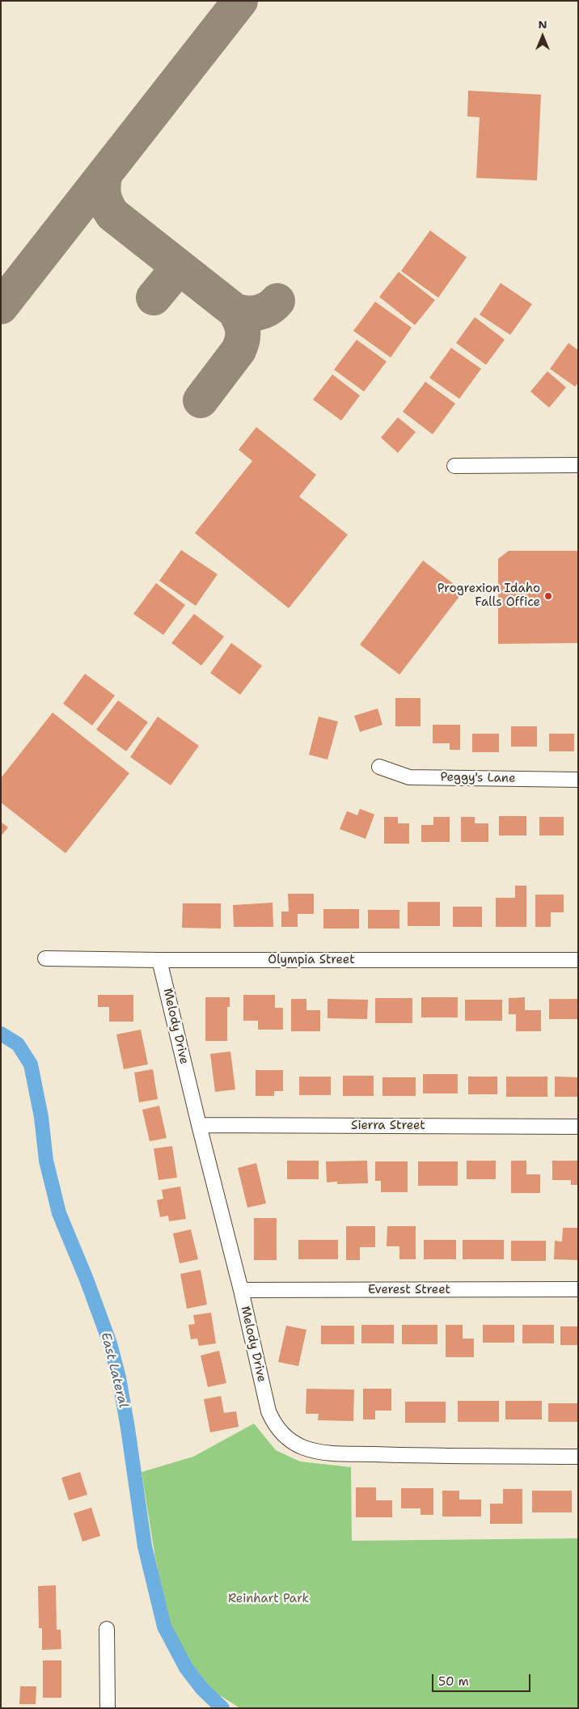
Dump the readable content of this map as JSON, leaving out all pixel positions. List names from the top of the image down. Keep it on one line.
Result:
{"streets":{"street":["Peggy's Lane","Olympia Street","Melody Drive","Sierra Street","Everest Street"]},"crossings":[["Olympia Street","Melody Drive"],["Melody Drive","Sierra Street"],["Melody Drive","Everest Street"]],"water":["East Lateral"],"parks":["Reinhart Park"],"places":["Progrexion Idaho Falls Office"],"scale_bar":"50 m","north":"top"}
